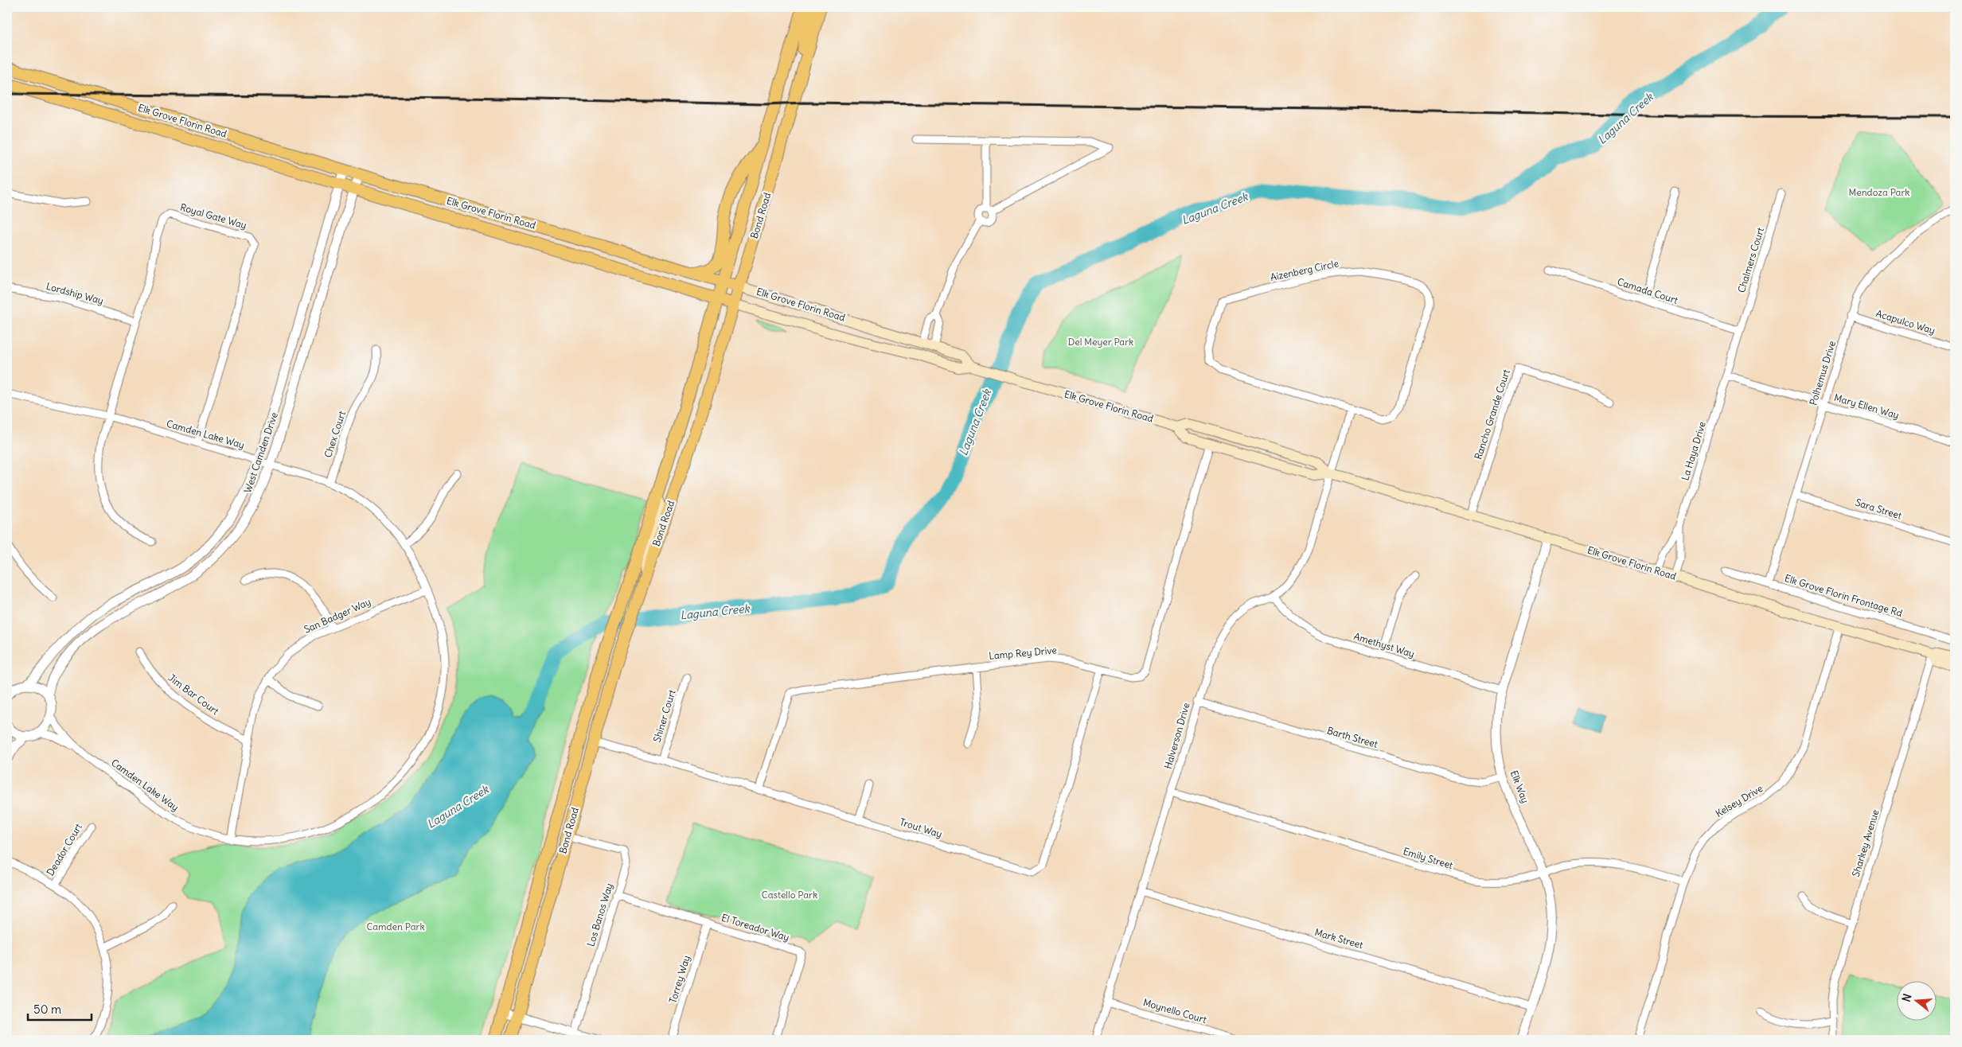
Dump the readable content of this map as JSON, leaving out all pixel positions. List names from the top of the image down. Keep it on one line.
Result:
{"streets":{"main road":["Elk Grove Florin Road","Bond Road"],"street":["Royal Gate Way","Chalmers Court","Aizenberg Circle","Camada Court","Lordship Way","Acapulco Way","Polhemus Drive","Mary Ellen Way","Rancho Grande Court","Camden Lake Way","Chex Court","La Haya Drive","West Camden Drive","Sara Street","Elk Grove Florin Frontage Rd","San Badger Way","Amethyst Way","Lamp Rey Drive","Jim Bar Court","Shiner Court","Halverson Drive","Barth Street","Elk Way","Kelsey Drive","Trout Way","Sharkey Avenue","Deador Court","Emily Street","Los Banos Way","El Toreador Way","Mark Street","Torrey Way","Moynello Court"]},"crossings":[["Elk Grove Florin Road","Bond Road"],["Elk Grove Florin Road","Rancho Grande Court"],["Elk Grove Florin Road","La Haya Drive"],["Elk Grove Florin Road","West Camden Drive"],["Elk Grove Florin Road","Lamp Rey Drive"],["Elk Grove Florin Road","Halverson Drive"],["Elk Grove Florin Road","Elk Way"],["Elk Grove Florin Road","Kelsey Drive"],["Elk Grove Florin Road","Sharkey Avenue"],["Bond Road","Trout Way"],["Bond Road","Los Banos Way"],["Royal Gate Way","Lordship Way"],["Royal Gate Way","Camden Lake Way"],["Chalmers Court","Camada Court"],["Chalmers Court","La Haya Drive"],["Camada Court","La Haya Drive"],["Acapulco Way","Polhemus Drive"],["Polhemus Drive","Mary Ellen Way"],["Polhemus Drive","Sara Street"],["Polhemus Drive","Elk Grove Florin Frontage Rd"],["Mary Ellen Way","La Haya Drive"],["Camden Lake Way","Chex Court"],["Camden Lake Way","West Camden Drive"],["Camden Lake Way","San Badger Way"],["San Badger Way","Jim Bar Court"],["Amethyst Way","Halverson Drive"],["Amethyst Way","Elk Way"],["Lamp Rey Drive","Trout Way"],["Shiner Court","Trout Way"],["Halverson Drive","Barth Street"],["Halverson Drive","Emily Street"],["Halverson Drive","Mark Street"],["Halverson Drive","Moynello Court"],["Barth Street","Elk Way"],["Elk Way","Emily Street"],["Elk Way","Mark Street"],["Kelsey Drive","Emily Street"],["Los Banos Way","El Toreador Way"],["El Toreador Way","Torrey Way"]],"water":["Laguna Creek"],"parks":["Mendoza Park","Del Meyer Park","Castello Park","Camden Park"],"scale_bar":"50 m","north":"left"}
